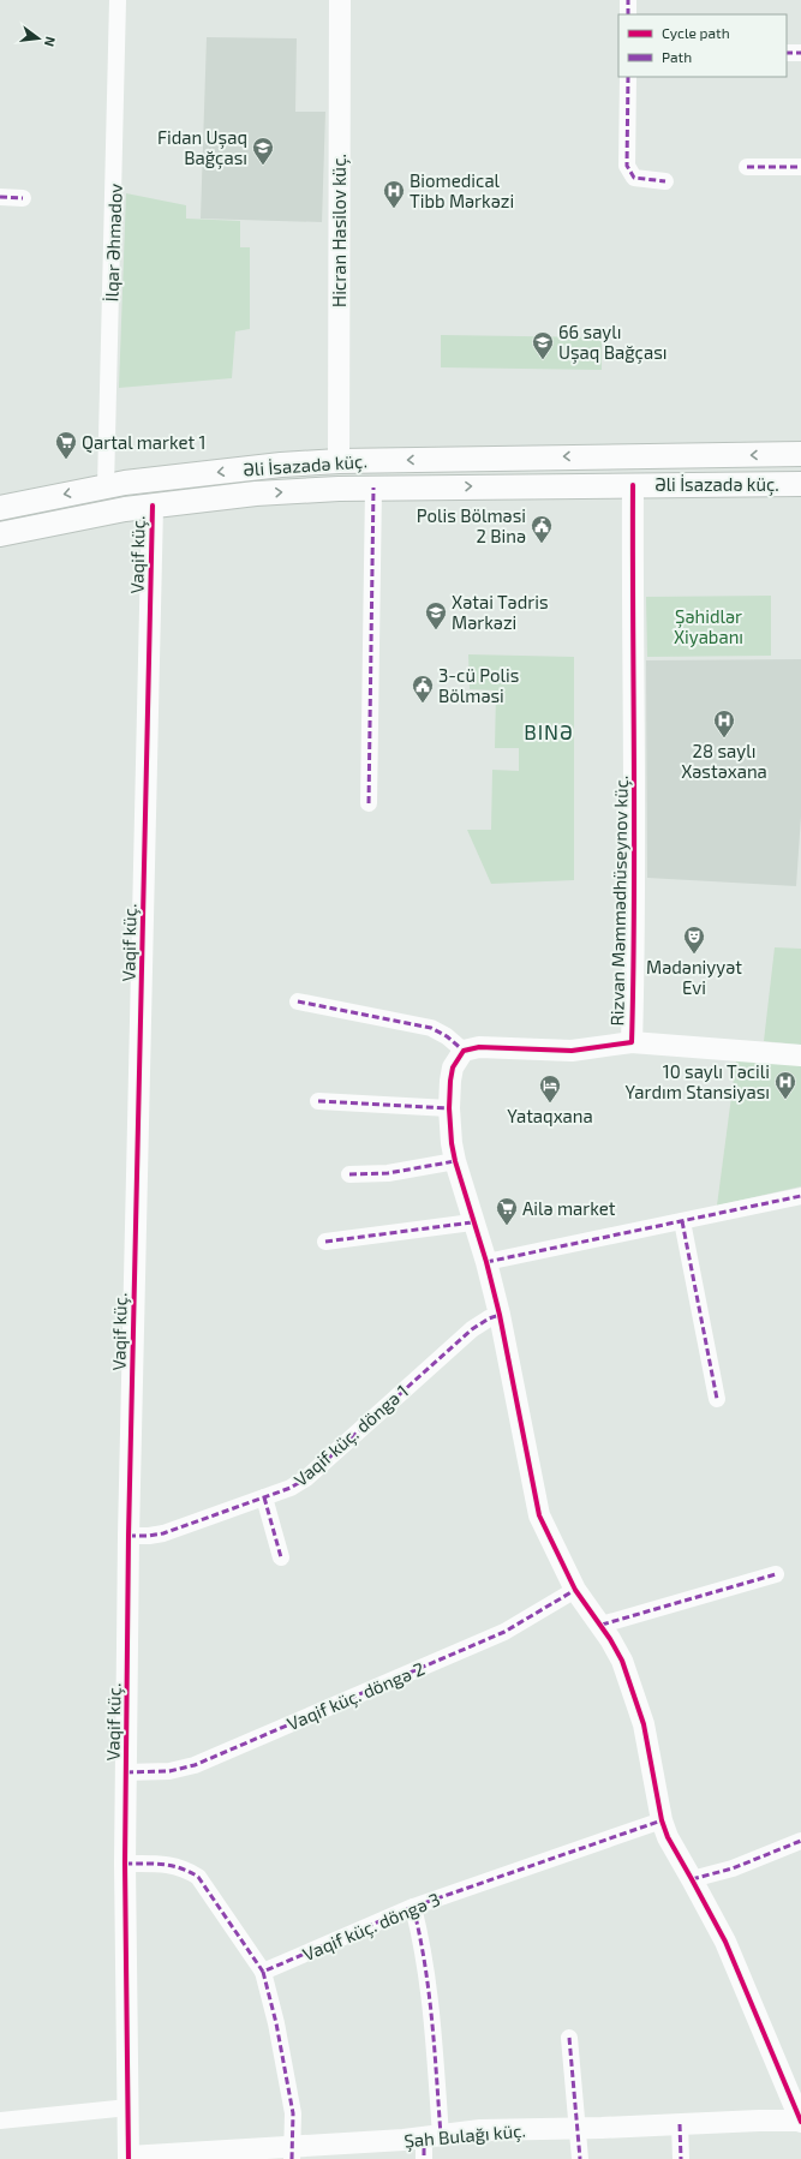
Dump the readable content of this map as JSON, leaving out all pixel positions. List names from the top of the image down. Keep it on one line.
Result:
{"streets":{"main road":["Əli İsazadə küç."],"street":["Hicran Hasilov küç.","İlqar Əhmədov","Vaqif küç.","Rizvan Məmmədhüseynov küç.","Vaqif küç. döngə 1","Vaqif küç. döngə 2","Vaqif küç. döngə 3","Şah Bulağı küç."]},"crossings":[["Hicran Hasilov küç.","Əli İsazadə küç."],["İlqar Əhmədov","Əli İsazadə küç."],["Əli İsazadə küç.","Vaqif küç."],["Əli İsazadə küç.","Rizvan Məmmədhüseynov küç."],["Vaqif küç.","Vaqif küç. döngə 1"],["Vaqif küç.","Vaqif küç. döngə 2"],["Vaqif küç.","Şah Bulağı küç."]],"districts":["BINƏ"],"parks":["Şəhidlər Xiyabanı"],"places":{"school or university":["Fidan Uşaq Bağçası","66 saylı Uşaq Bağçası","Xətai Tədris Mərkəzi"],"hospital":["Biomedical Tibb Mərkəzi","28 saylı Xəstəxana","10 saylı Təcili Yardım Stansiyası"],"supermarket":["Qartal market 1","Ailә market"],"public building":["Polis Bölməsi 2 Binə","3-cü Polis Bölməsi"],"theatre":["Mədəniyyət Evi"],"hotel":["Yataqxana"]},"legend":["Cycle path","Path"],"north":"right"}
